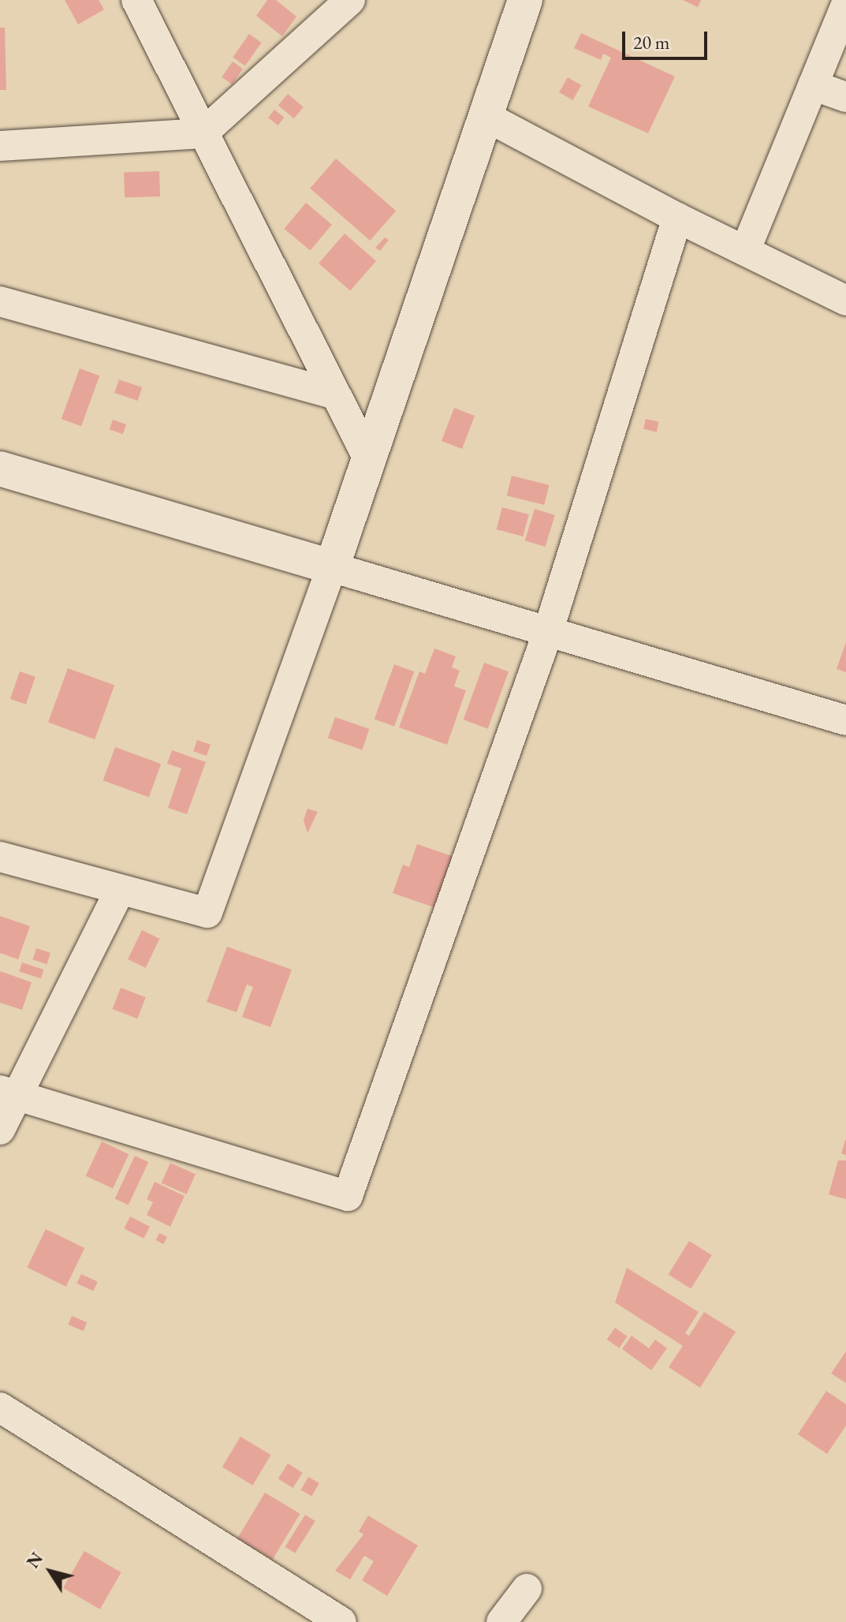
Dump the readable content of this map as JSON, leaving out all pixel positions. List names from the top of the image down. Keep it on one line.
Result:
{"scale_bar":"20 m","north":"top left"}
